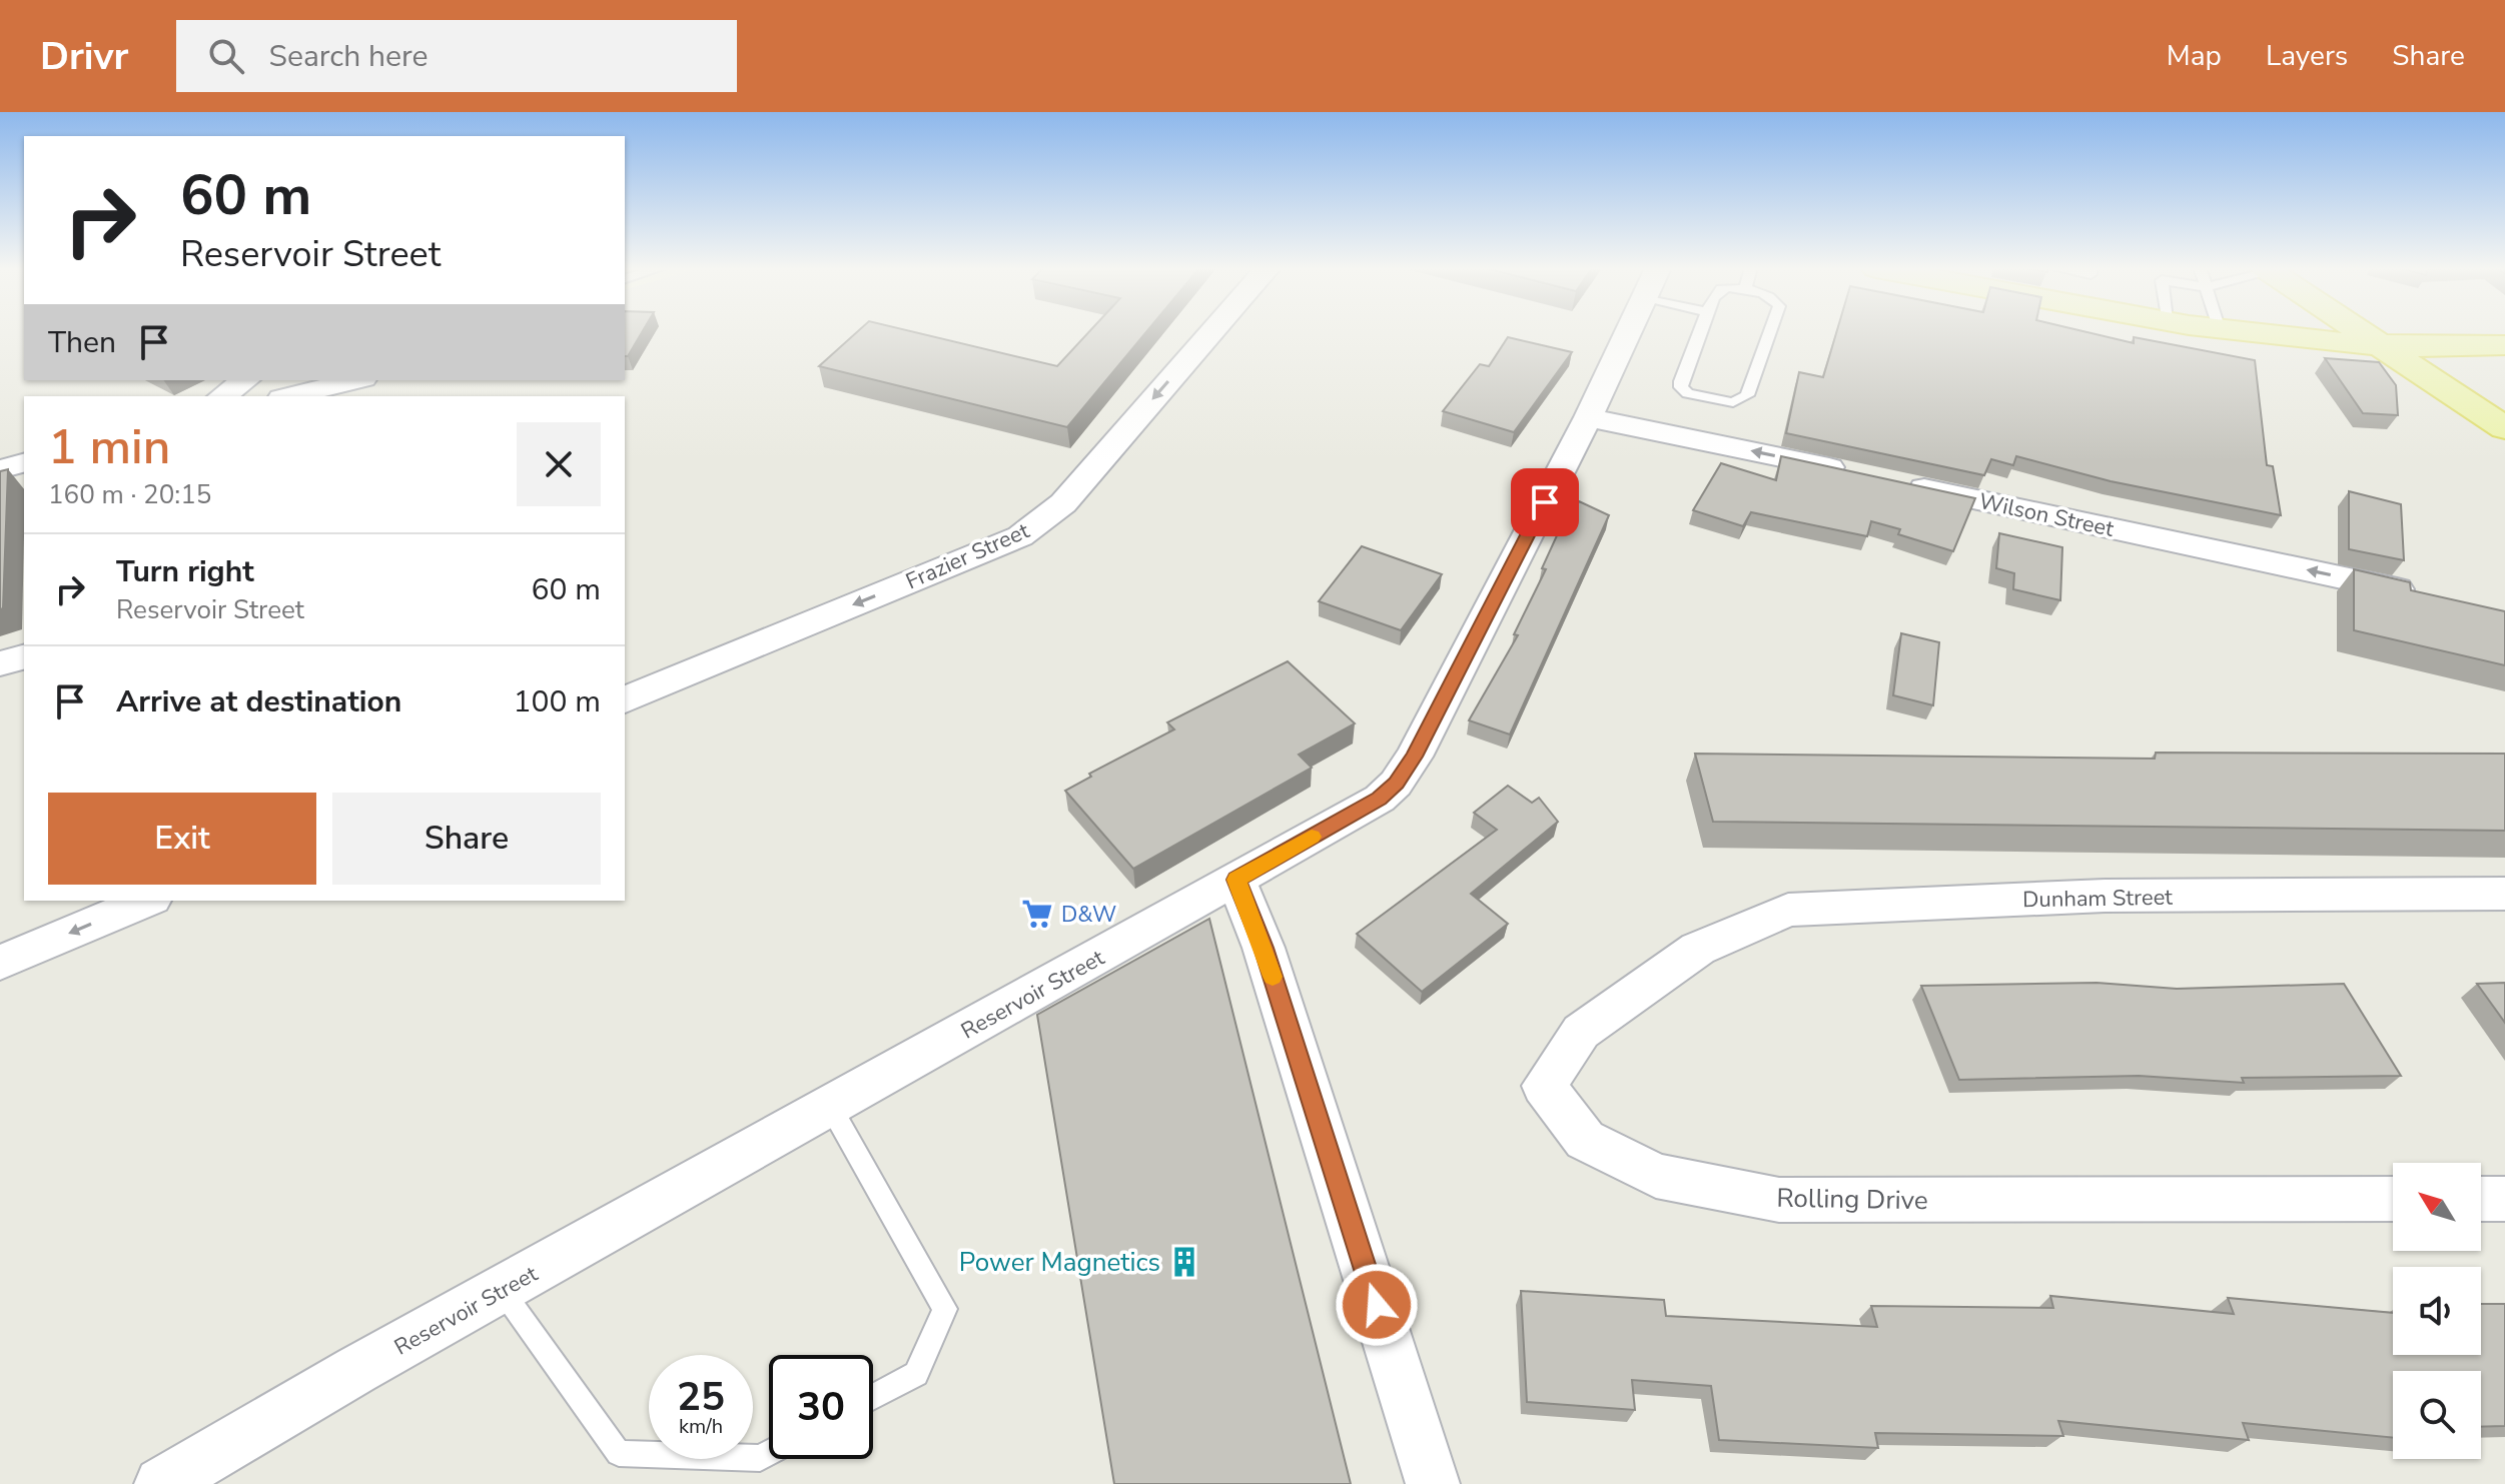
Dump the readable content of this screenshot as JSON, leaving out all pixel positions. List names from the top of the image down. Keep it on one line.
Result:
{"streets":{"street":["Wilson Street","Frazier Street","Dunham Street","Reservoir Street","Rolling Drive"]},"crossings":[["Dunham Street","Rolling Drive"]],"one_way":["Wilson Street","Frazier Street"],"places":{"supermarket":["D&W"],"building":["Power Magnetics"]},"north":"top left","page":{"header":"Drivr","search":"Search here","nav":["Map","Layers","Share"],"turn":["60 m","Reservoir Street"],"then":"Then","heading":["1 min","160 m · 20:15"],"list":[{"name":"Turn right","note":"Reservoir Street","value":"60 m"},{"name":"Arrive at destination","value":"100 m"}],"buttons":["Exit","Share"],"speed":"25 km/h","limit":"30"}}
